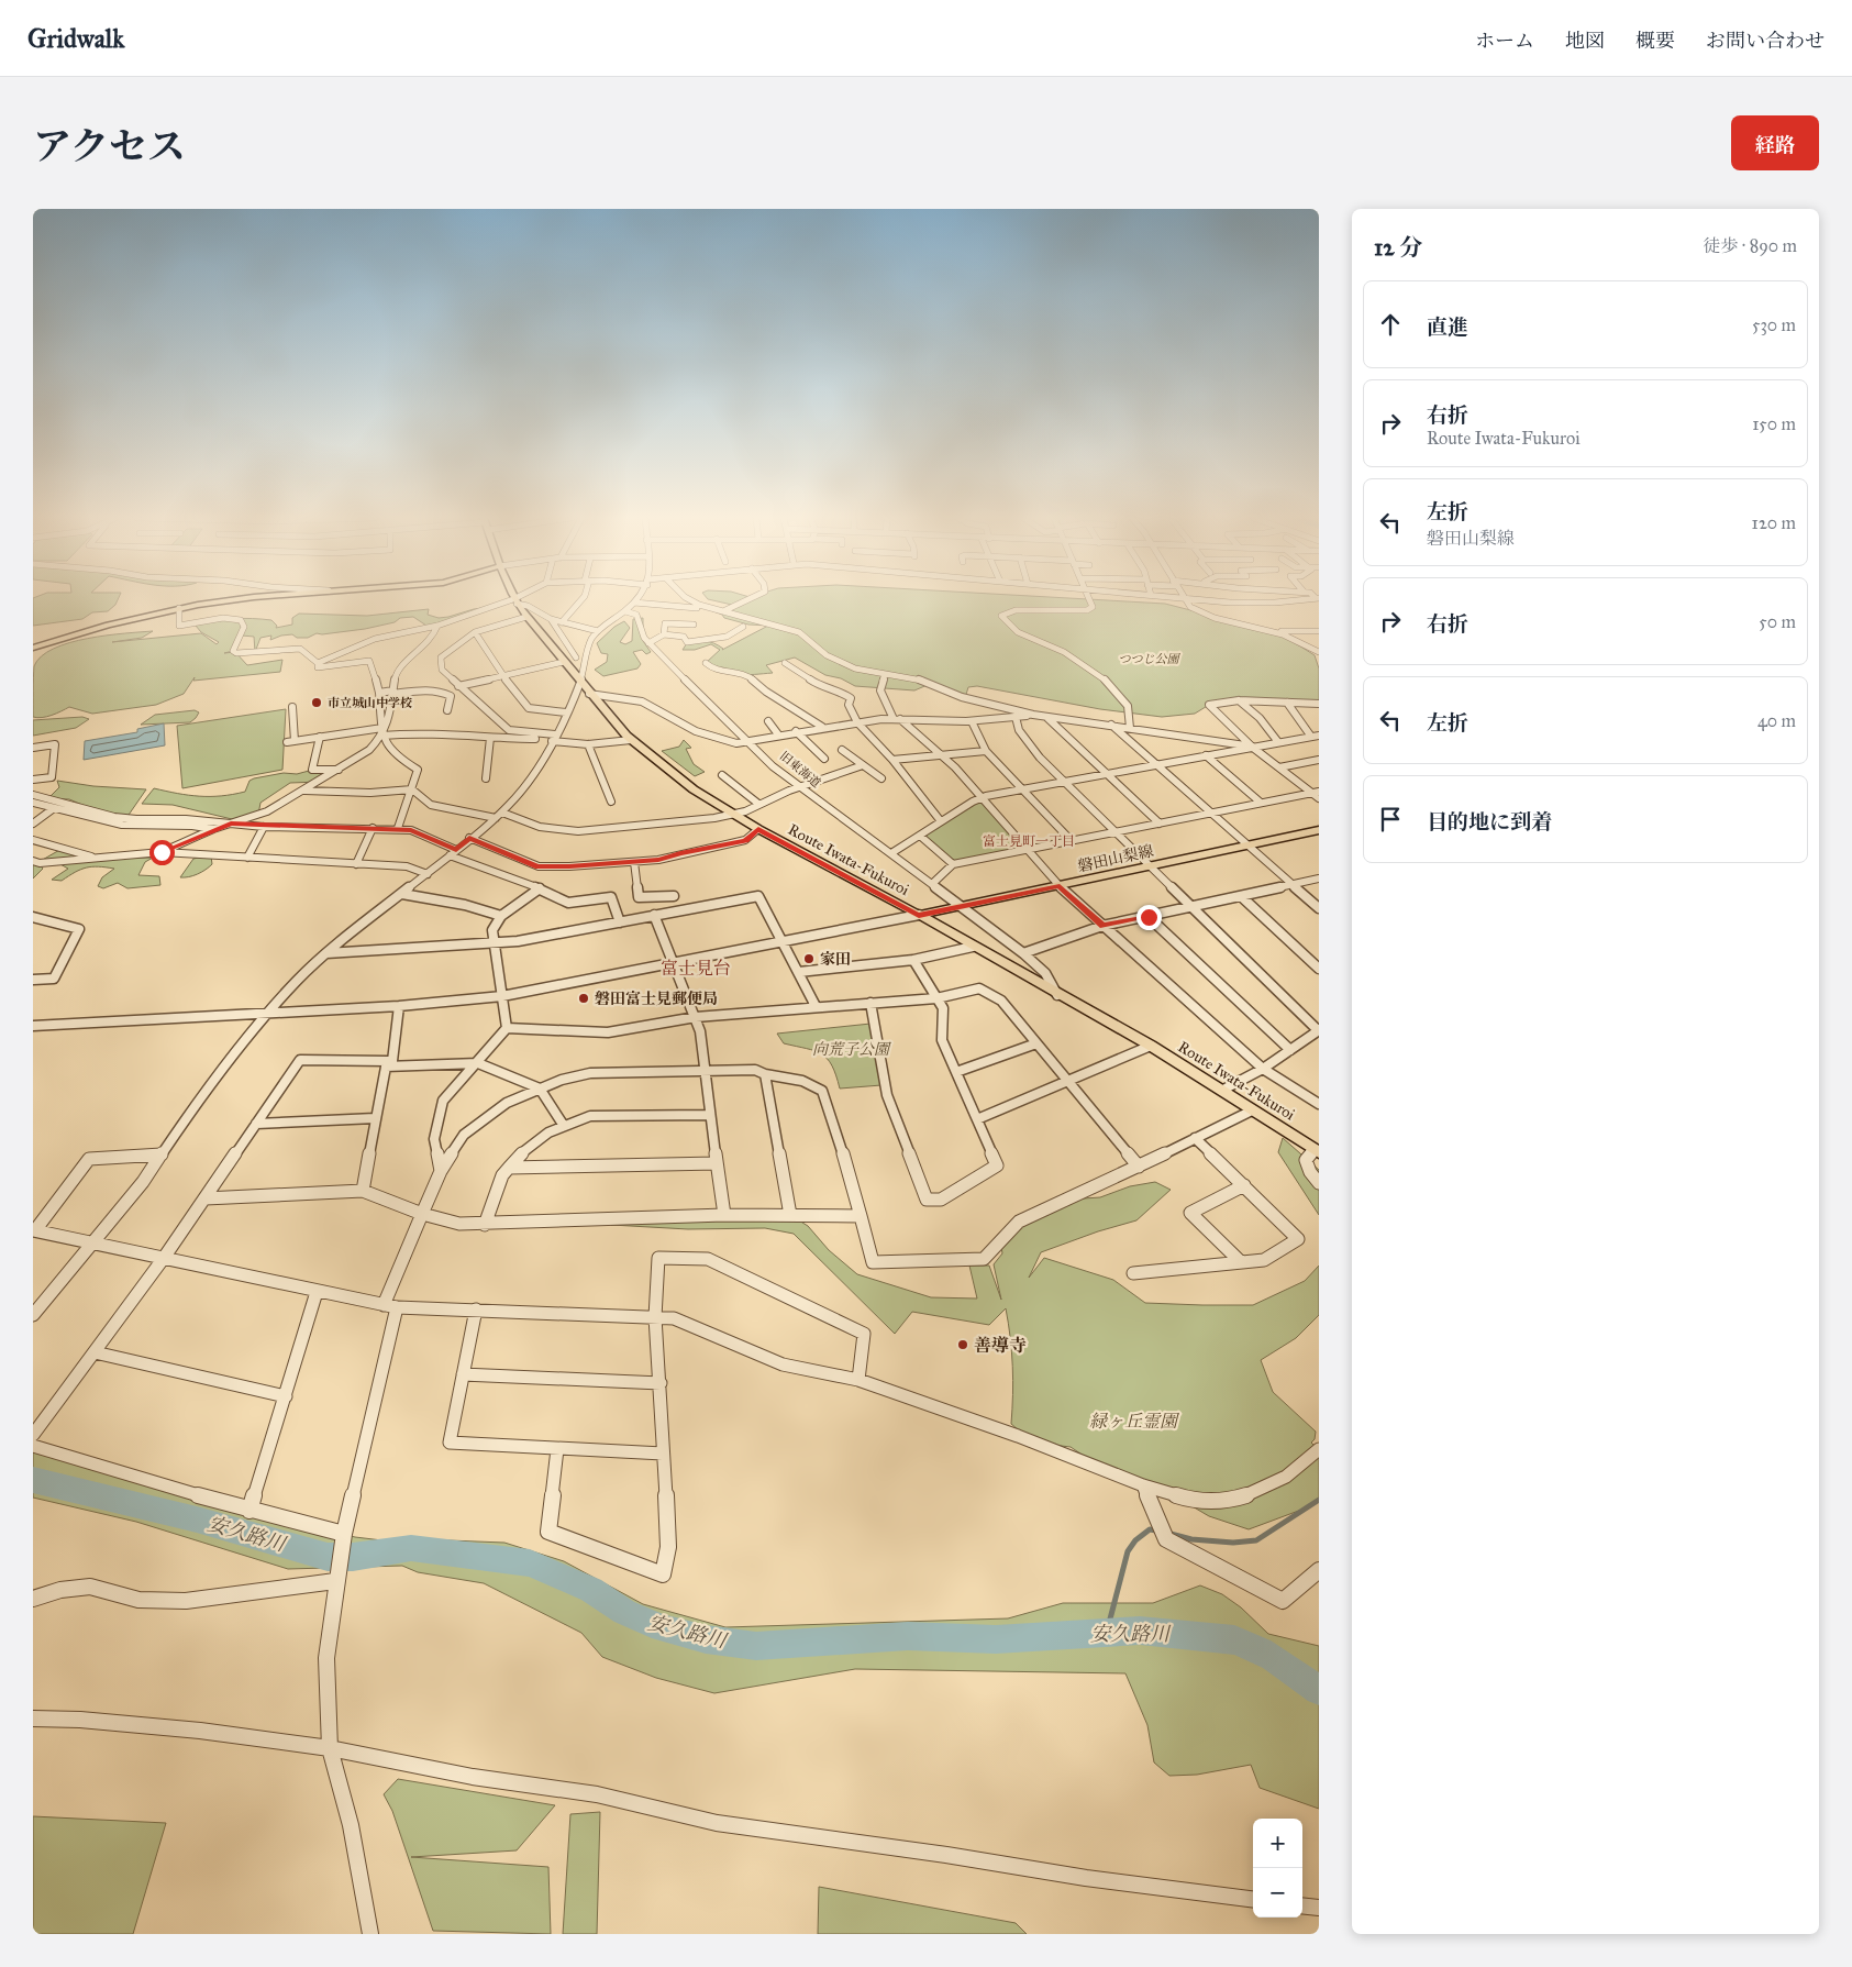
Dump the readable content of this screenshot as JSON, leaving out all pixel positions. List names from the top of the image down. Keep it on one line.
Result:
{"streets":{"main road":["磐田山梨線","Route Iwata-Fukuroi"],"street":["旧東海道"]},"crossings":[["旧東海道","磐田山梨線"],["旧東海道","Route Iwata-Fukuroi"],["磐田山梨線","Route Iwata-Fukuroi"]],"districts":["富士見町一丁目","富士見台"],"water":["安久路川"],"parks":["つつじ公園","向荒子公園","緑ヶ丘霊園"],"places":["市立城山中学校","家田","磐田富士見郵便局","善導寺"],"page":{"header":"Gridwalk","nav":["ホーム","地図","概要","お問い合わせ"],"title":"アクセス","buttons":"経路","heading":["12 分","徒歩 · 890 m"],"list":[["直進","530 m"],["右折","Route Iwata-Fukuroi","150 m"],["左折","磐田山梨線","120 m"],["右折","50 m"],["左折","40 m"],"目的地に到着"],"map_buttons":["+","−"]}}
